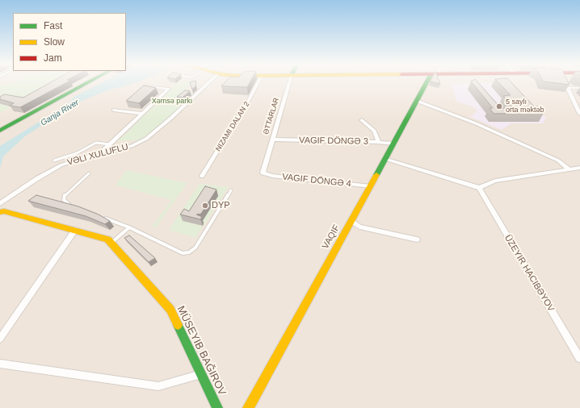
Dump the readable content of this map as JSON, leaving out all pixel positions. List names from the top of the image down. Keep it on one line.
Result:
{"streets":{"street":["ƏTTARLAR","NIZAMI DALAN 2","VAGIF DÖNGƏ 3","VƏLI XULUFLU","VAGIF DÖNGƏ 4","VAQIF"]},"crossings":[["ƏTTARLAR","VAGIF DÖNGƏ 3"],["ƏTTARLAR","VAGIF DÖNGƏ 4"],["VAGIF DÖNGƏ 3","VAQIF"],["VAGIF DÖNGƏ 4","VAQIF"]],"water":["Ganja River"],"parks":["Xəmsə parkı"],"places":["5 saylı orta məktəb","DYP"],"legend":["Fast","Slow","Jam"]}
